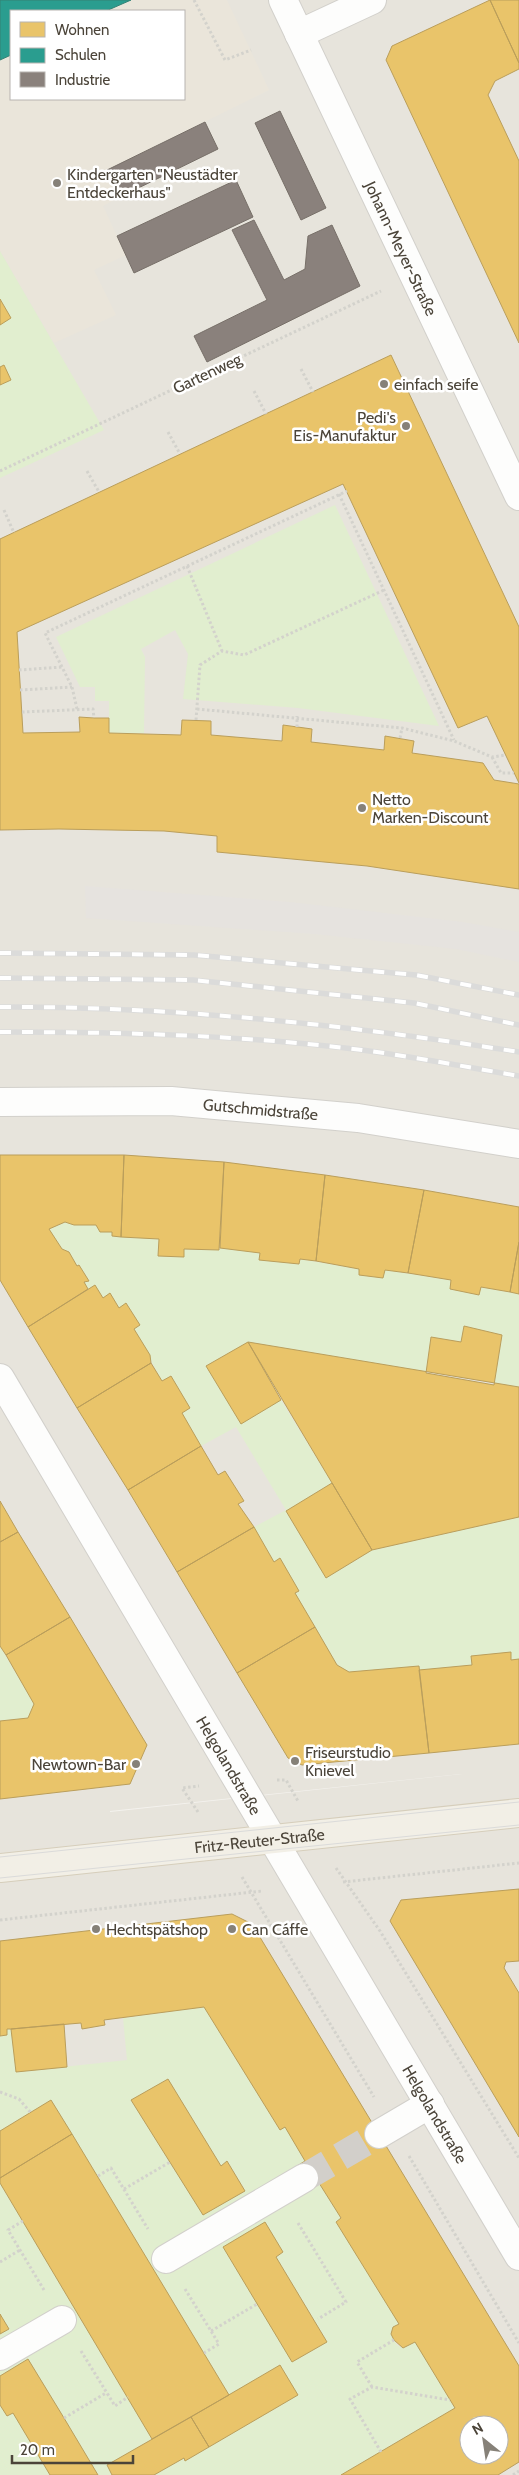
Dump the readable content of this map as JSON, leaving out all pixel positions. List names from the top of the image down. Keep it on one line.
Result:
{"streets":{"main road":["Fritz-Reuter-Straße"],"street":["Johann-Meyer-Straße","Gutschmidstraße","Helgolandstraße"],"path":["Gartenweg"]},"crossings":[["Johann-Meyer-Straße","Gartenweg"],["Helgolandstraße","Fritz-Reuter-Straße"]],"places":["Kindergarten \"Neustädter Entdeckerhaus\"","einfach seife","Pedi's Eis-Manufaktur","Netto Marken-Discount","Friseurstudio Knievel","Newtown-Bar","Hechtspätshop","Can Cáffe"],"legend":["Wohnen","Schulen","Industrie"],"scale_bar":"20 m","north":"top left"}
